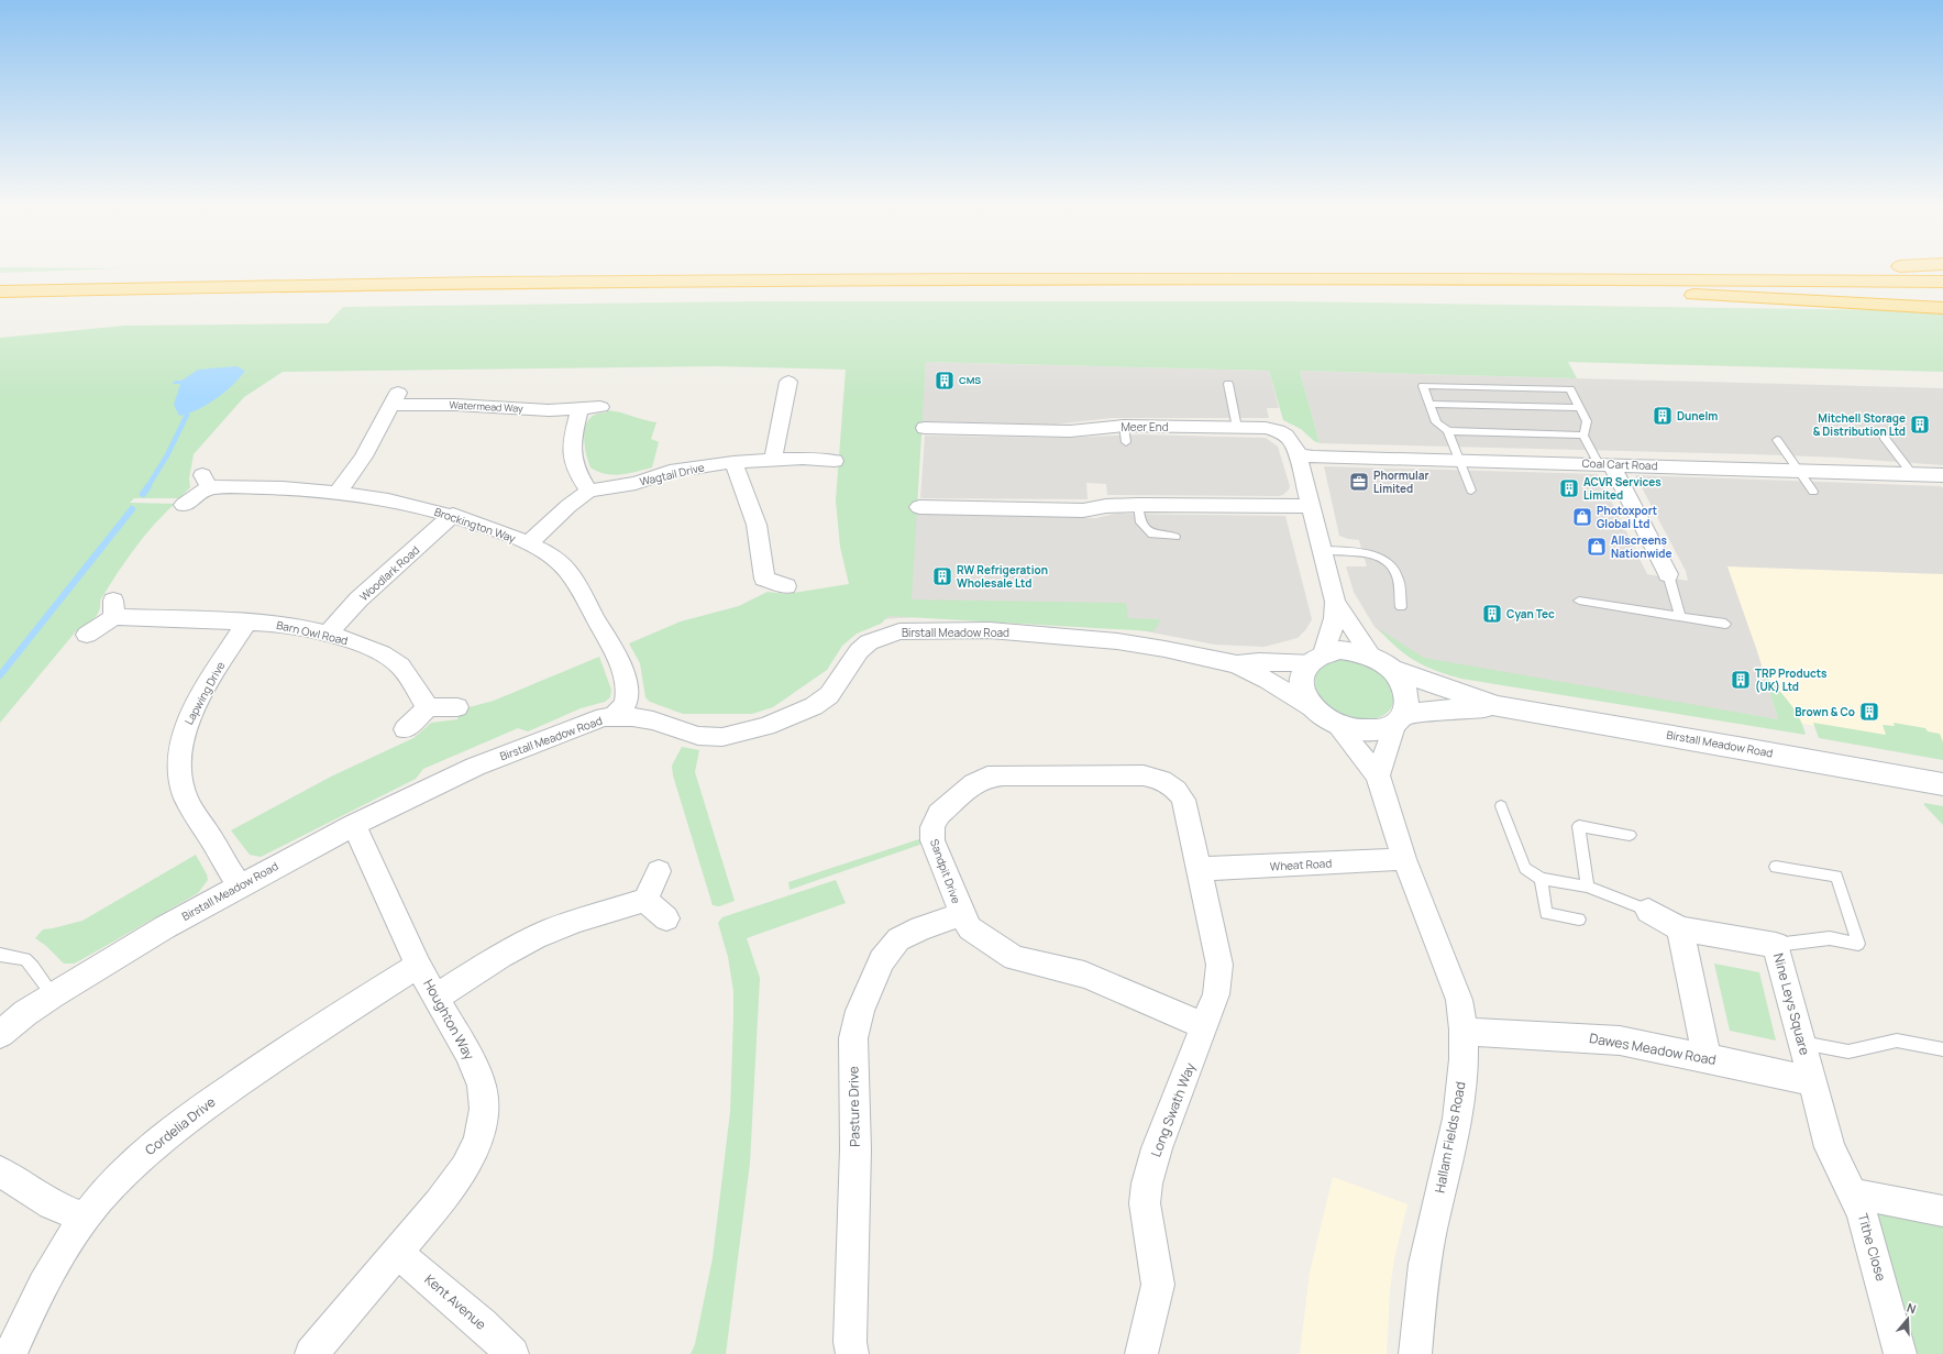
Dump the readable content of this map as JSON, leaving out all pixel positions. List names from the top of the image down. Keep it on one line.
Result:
{"streets":{"street":["Watermead Way","Meer End","Coal Cart Road","Wagtail Drive","Brockington Way","Woodlark Road","Barn Owl Road","Birstall Meadow Road","Lapwing Drive","Wheat Road","Sandpit Drive","Nine Leys Square","Houghton Way","Dawes Meadow Road","Pasture Drive","Long Swath Way","Cordelia Drive","Hallam Fields Road","Tithe Close","Kent Avenue"]},"crossings":[["Watermead Way","Brockington Way"],["Meer End","Coal Cart Road"],["Meer End","Birstall Meadow Road"],["Meer End","Hallam Fields Road"],["Wagtail Drive","Brockington Way"],["Brockington Way","Woodlark Road"],["Brockington Way","Birstall Meadow Road"],["Woodlark Road","Barn Owl Road"],["Barn Owl Road","Lapwing Drive"],["Birstall Meadow Road","Lapwing Drive"],["Birstall Meadow Road","Houghton Way"],["Birstall Meadow Road","Hallam Fields Road"],["Wheat Road","Sandpit Drive"],["Wheat Road","Long Swath Way"],["Wheat Road","Hallam Fields Road"],["Sandpit Drive","Pasture Drive"],["Sandpit Drive","Long Swath Way"],["Nine Leys Square","Dawes Meadow Road"],["Nine Leys Square","Tithe Close"],["Houghton Way","Cordelia Drive"],["Houghton Way","Kent Avenue"],["Dawes Meadow Road","Hallam Fields Road"],["Dawes Meadow Road","Tithe Close"]],"places":{"building":["CMS","Dunelm","Mitchell Storage & Distribution Ltd","ACVR Services Limited","RW Refrigeration Wholesale Ltd","Cyan Tec","TRP Products (UK) Ltd","Brown & Co"],"office":["Phormular Limited"],"shop":["Photoxport Global Ltd","Allscreens Nationwide"]},"north":"top"}
